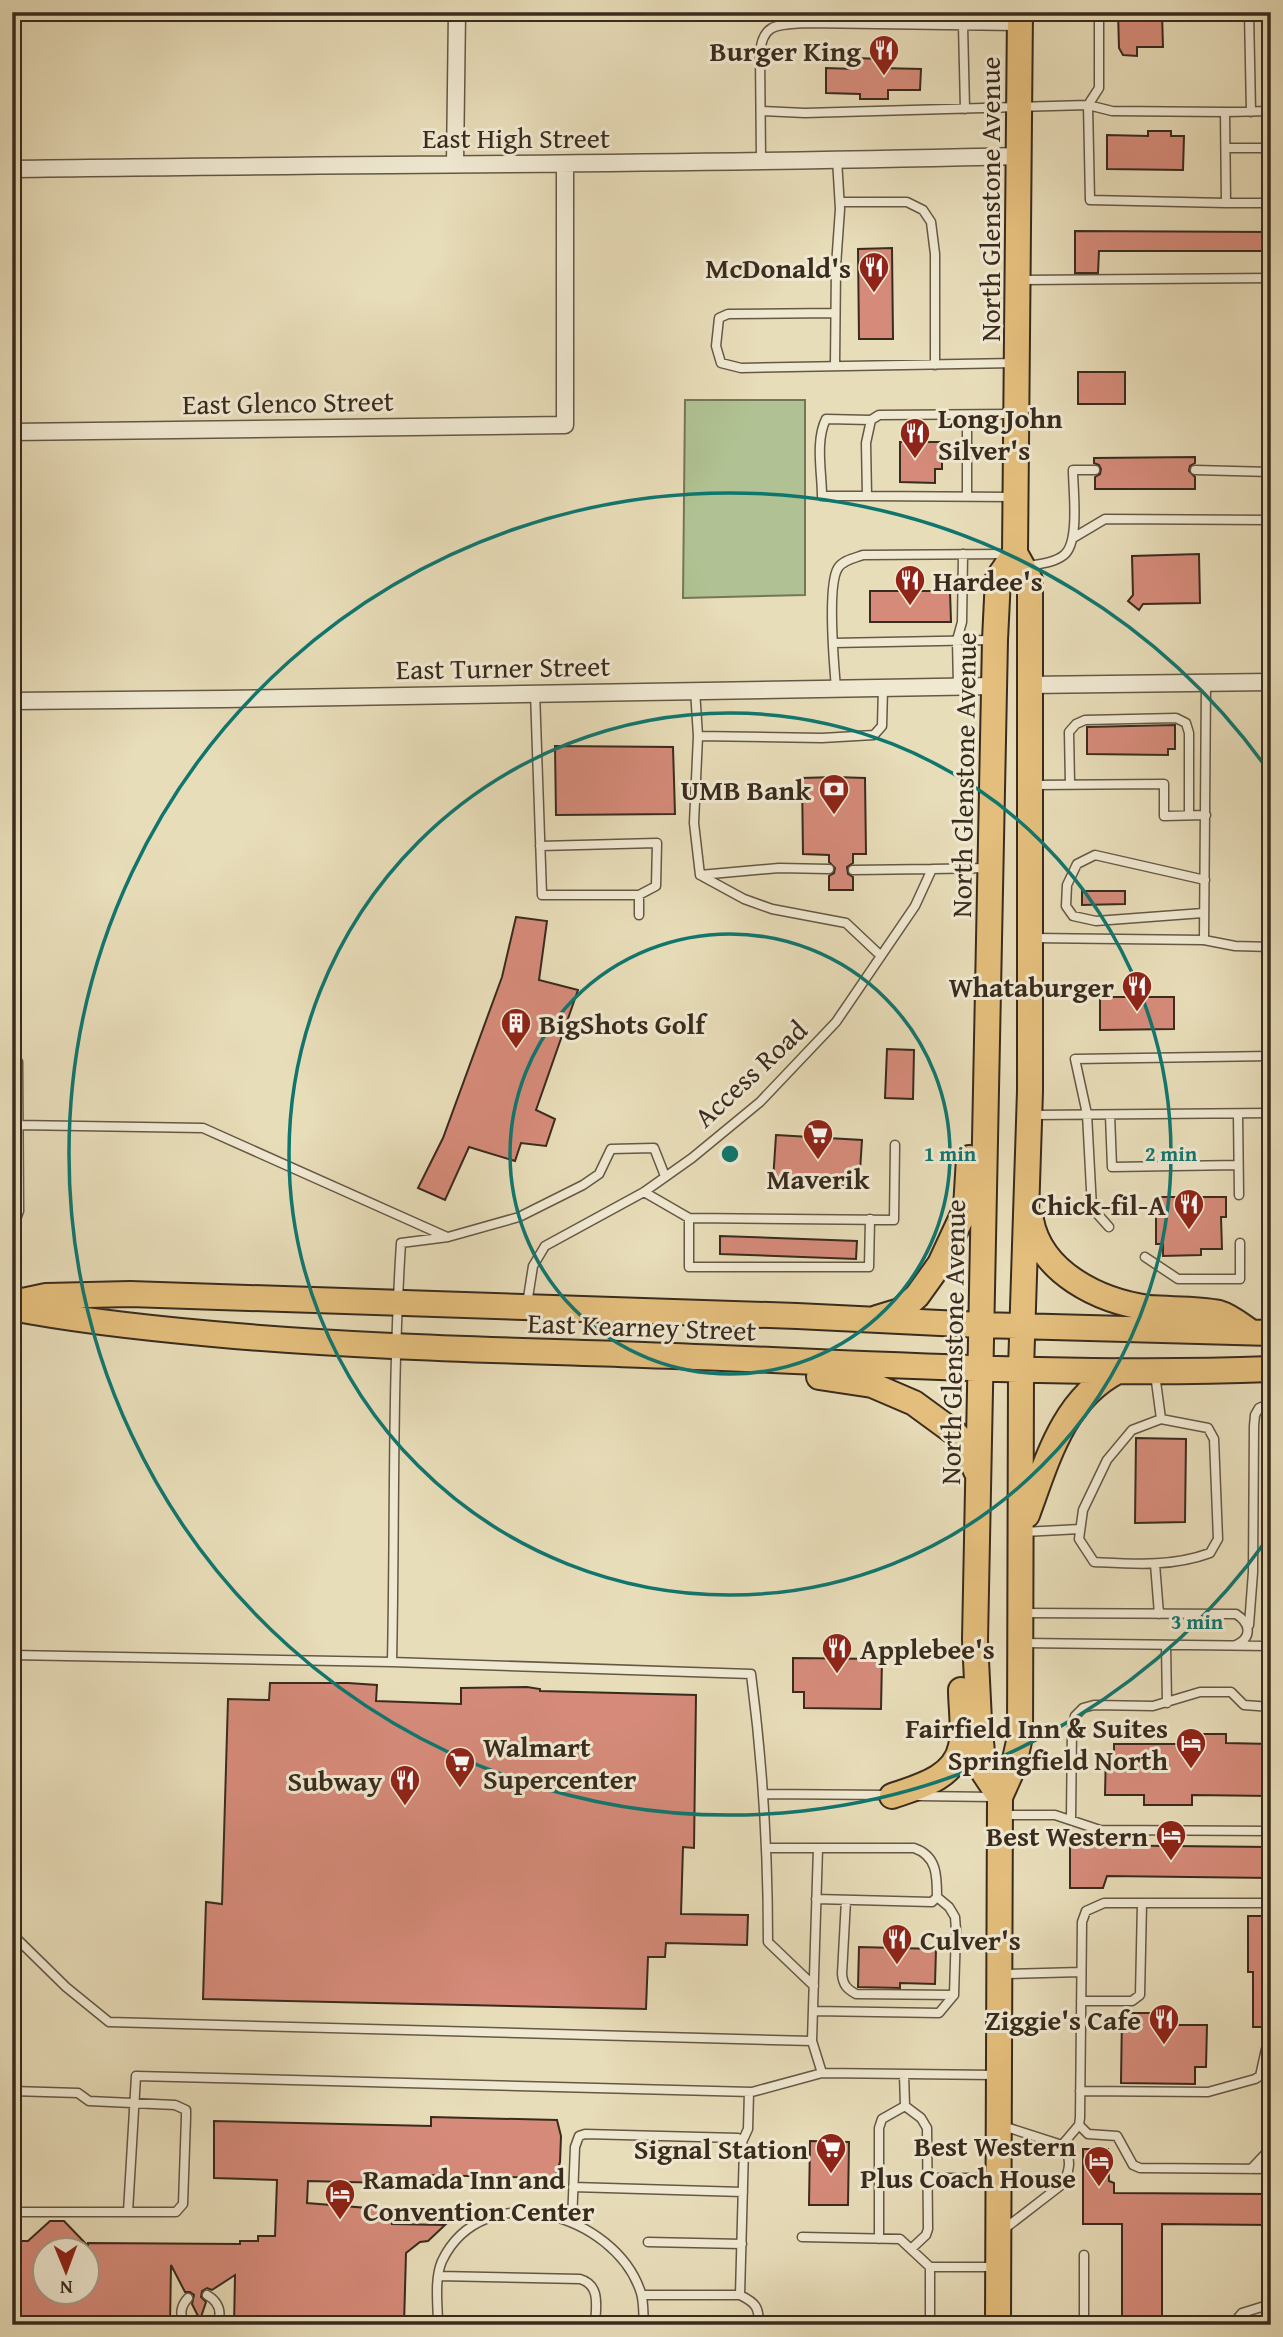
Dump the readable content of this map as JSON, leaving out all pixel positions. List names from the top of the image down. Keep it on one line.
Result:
{"streets":{"main road":["North Glenstone Avenue","East Kearney Street"],"street":["East High Street","East Glenco Street","East Turner Street"],"lane":["Access Road"]},"crossings":[["East High Street","North Glenstone Avenue"],["East High Street","East Glenco Street"],["North Glenstone Avenue","East Turner Street"],["North Glenstone Avenue","East Kearney Street"],["Access Road","East Kearney Street"]],"places":{"restaurant":["Burger King","McDonald's","Long John Silver's","Hardee's","Whataburger","Chick-fil-A","Applebee's","Subway","Culver's","Ziggie's Cafe"],"bank":["UMB Bank"],"building":["BigShots Golf"],"supermarket":["Maverik","Walmart Supercenter","Signal Station"],"hotel":["Fairfield Inn & Suites Springfield North","Best Western","Best Western Plus Coach House","Ramada Inn and Convention Center"]},"north":"bottom","rings":["1 min","2 min","3 min"]}
